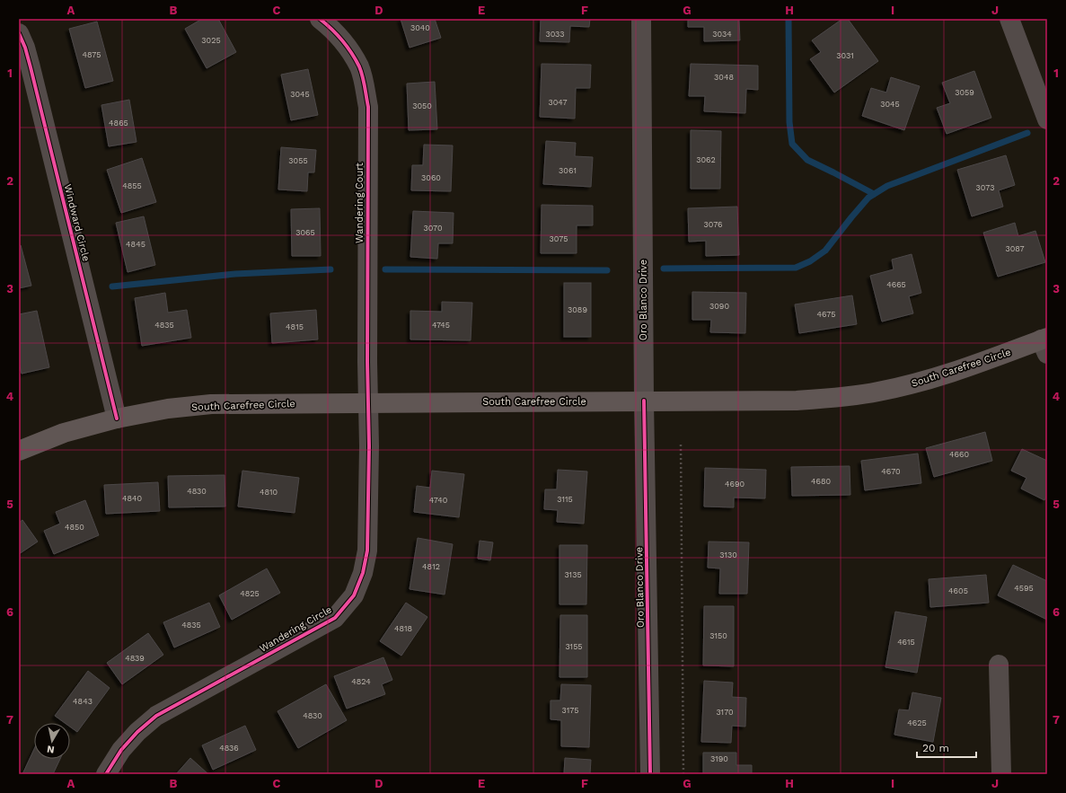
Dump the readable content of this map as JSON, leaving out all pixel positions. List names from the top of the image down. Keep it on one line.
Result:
{"streets":{"main road":["South Carefree Circle"],"street":["Wandering Court","Windward Circle","Oro Blanco Drive","Wandering Circle"]},"crossings":[["Wandering Court","South Carefree Circle"],["Wandering Court","Wandering Circle"],["Windward Circle","South Carefree Circle"],["Oro Blanco Drive","South Carefree Circle"],["South Carefree Circle","Wandering Circle"]],"house_numbers":["3040","3033","3034","3025","4875","3031","3048","3059","3045","3047","3045","3050","4865","3062","3055","3061","3060","4855","3073","3076","3070","3065","3075","4845","3087","4665","3090","3089","4675","4835","4745","4815","4660","4670","4680","4690","4830","4810","4840","3115","4740","4850","3130","4812","3135","4595","4605","4825","4835","4818","3150","4615","3155","4839","4824","4843","3175","3170","4830","4625","4836","3190"],"scale_bar":"20 m","north":"bottom","grid":{"columns":["A","B","C","D","E","F","G","H","I","J"],"rows":["1","2","3","4","5","6","7"]}}
